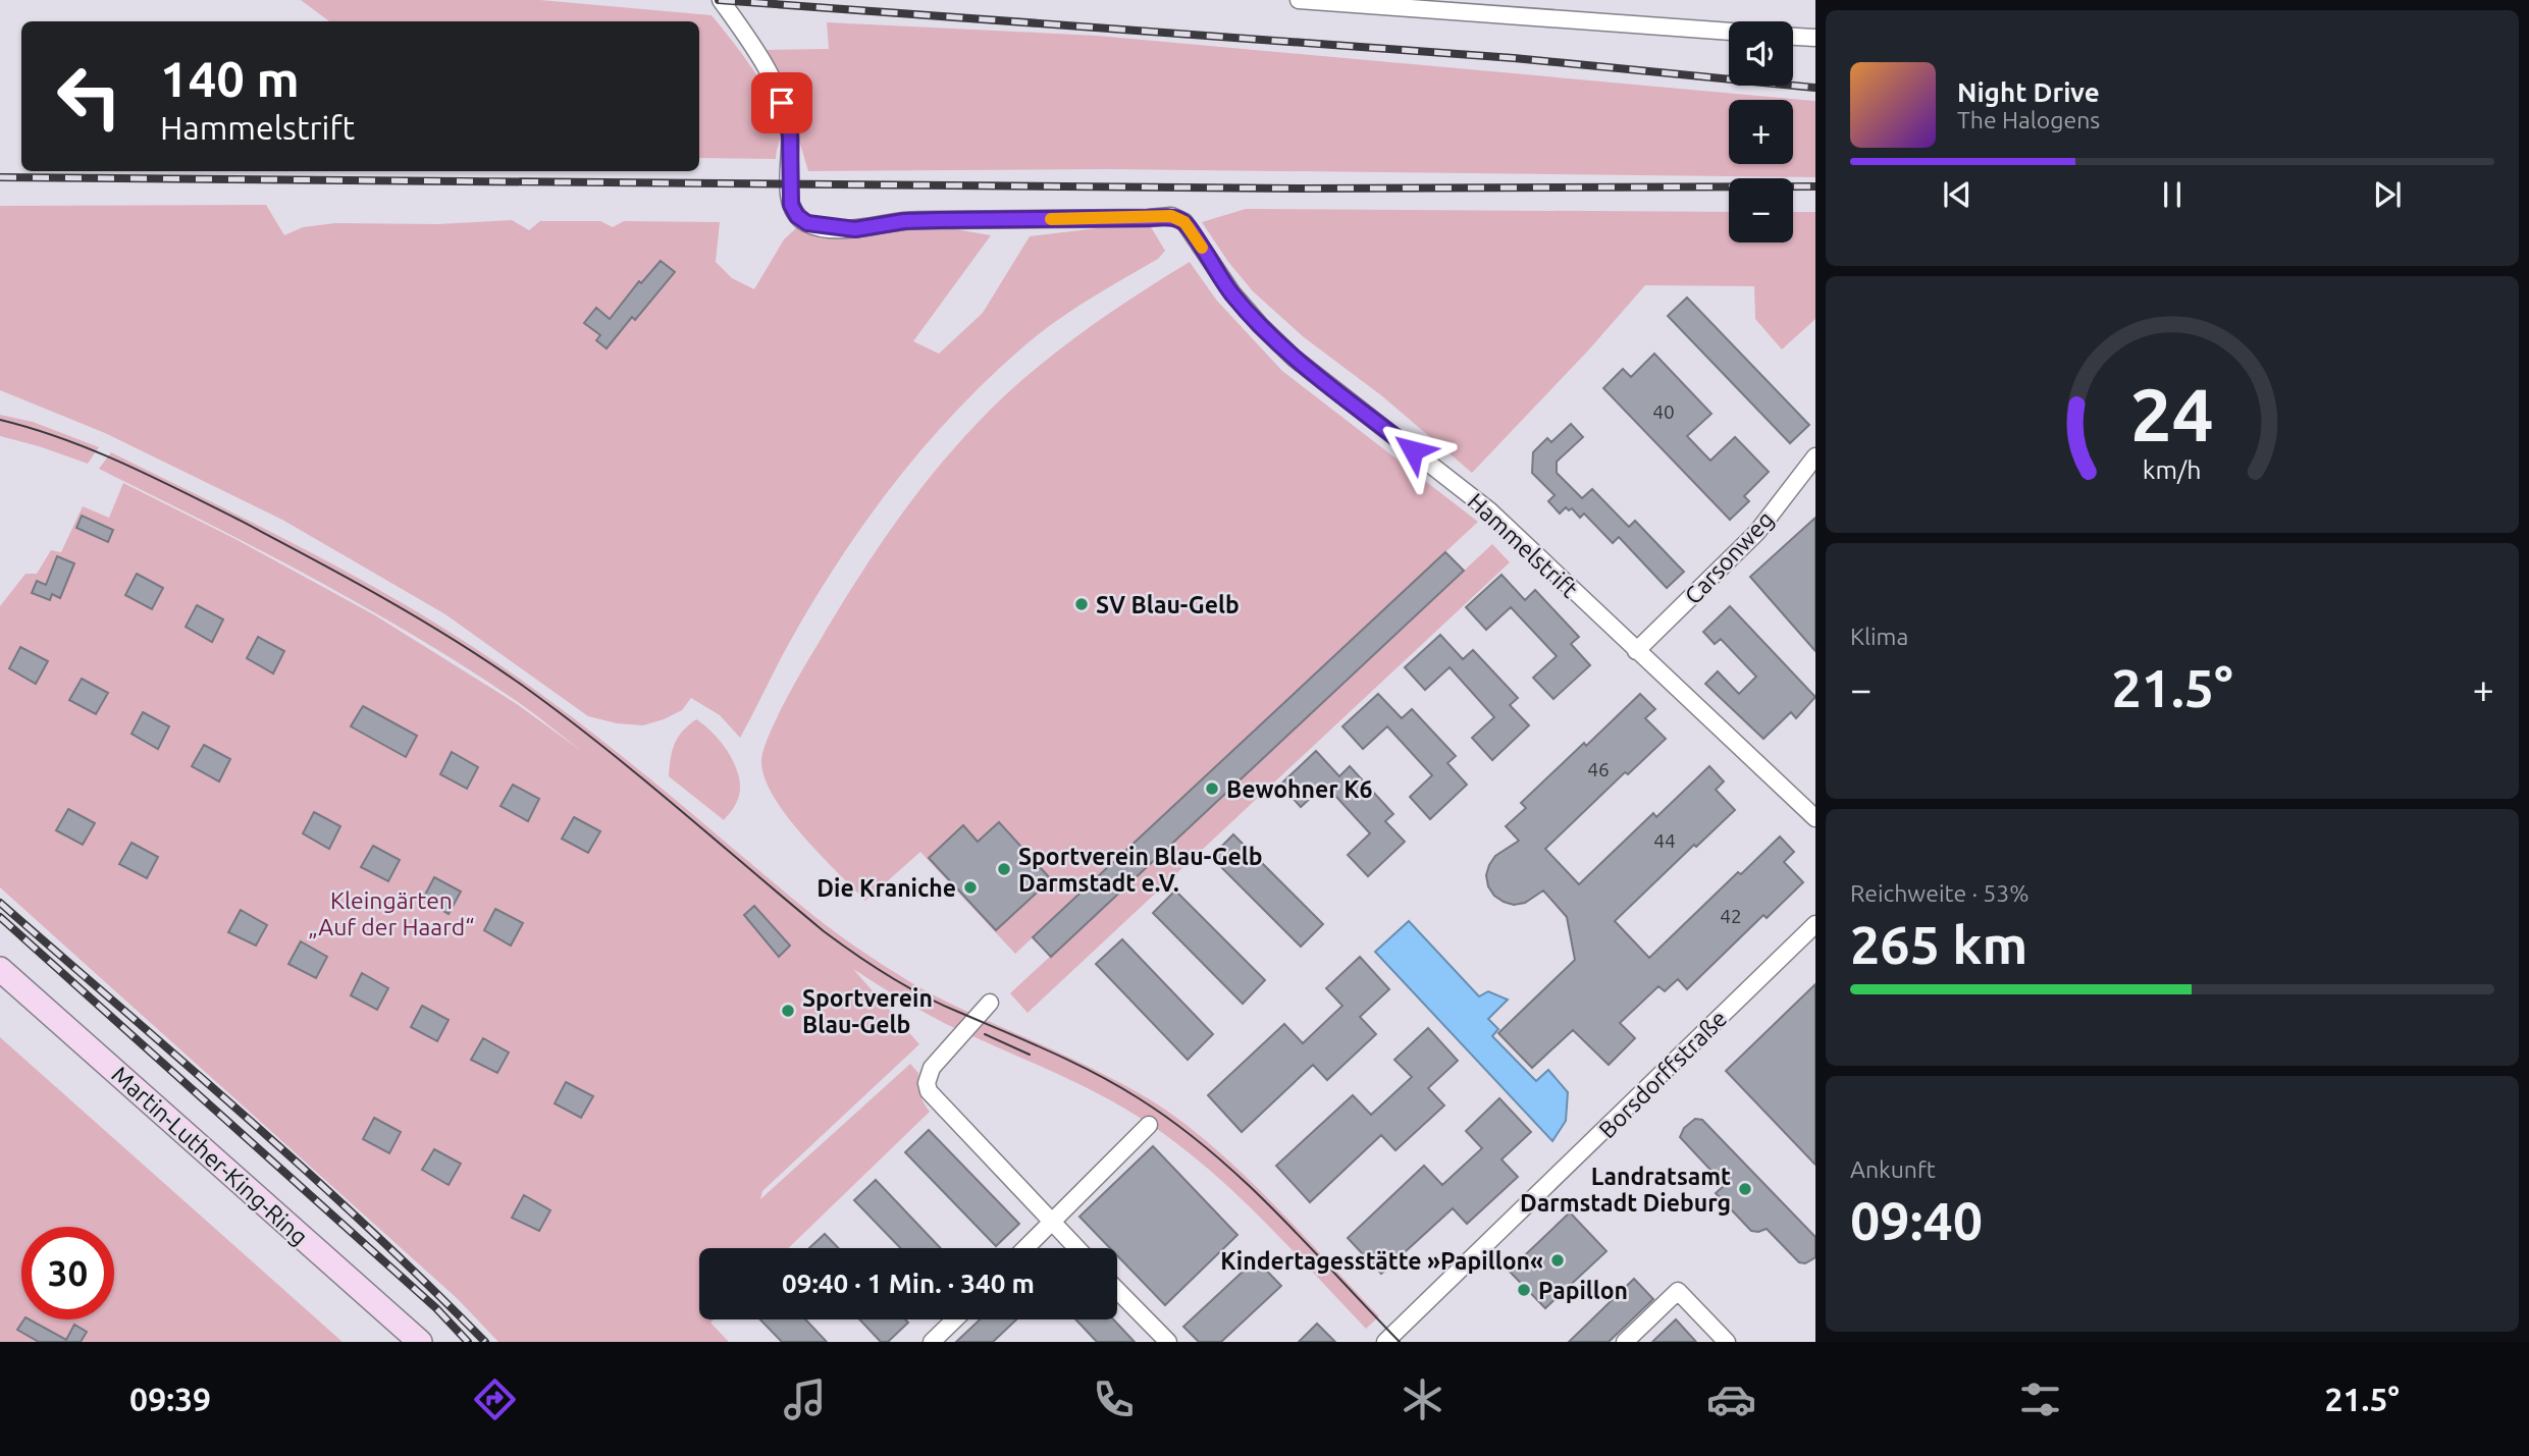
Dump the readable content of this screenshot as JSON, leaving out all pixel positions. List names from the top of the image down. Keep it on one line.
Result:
{"streets":{"main road":["Martin-Luther-King-Ring"],"street":["Hammelstrift","Carsonweg","Borsdorffstraße"]},"crossings":[["Hammelstrift","Carsonweg"]],"parks":["Kleingärten „Auf der Haard“"],"places":["SV Blau-Gelb","Bewohner K6","Sportverein Blau-Gelb Darmstadt e.V.","Die Kraniche","Sportverein Blau-Gelb","Landratsamt Darmstadt Dieburg","Kindertagesstätte »Papillon«","Papillon"],"house_numbers":["40","46","44","42"],"page":{"map_buttons":["+","−"],"turn":["140 m","Hammelstrift"],"song":["Night Drive","The Halogens"],"tile":["Klima",["Reichweite · 53%","265 km"],["Ankunft","09:40"]],"heat":["−","21.5°","+"],"limit":"30","trip":"09:40 · 1 Min. · 340 m","tabs":["09:39","21.5°"],"gauge":["24","km/h"]}}
